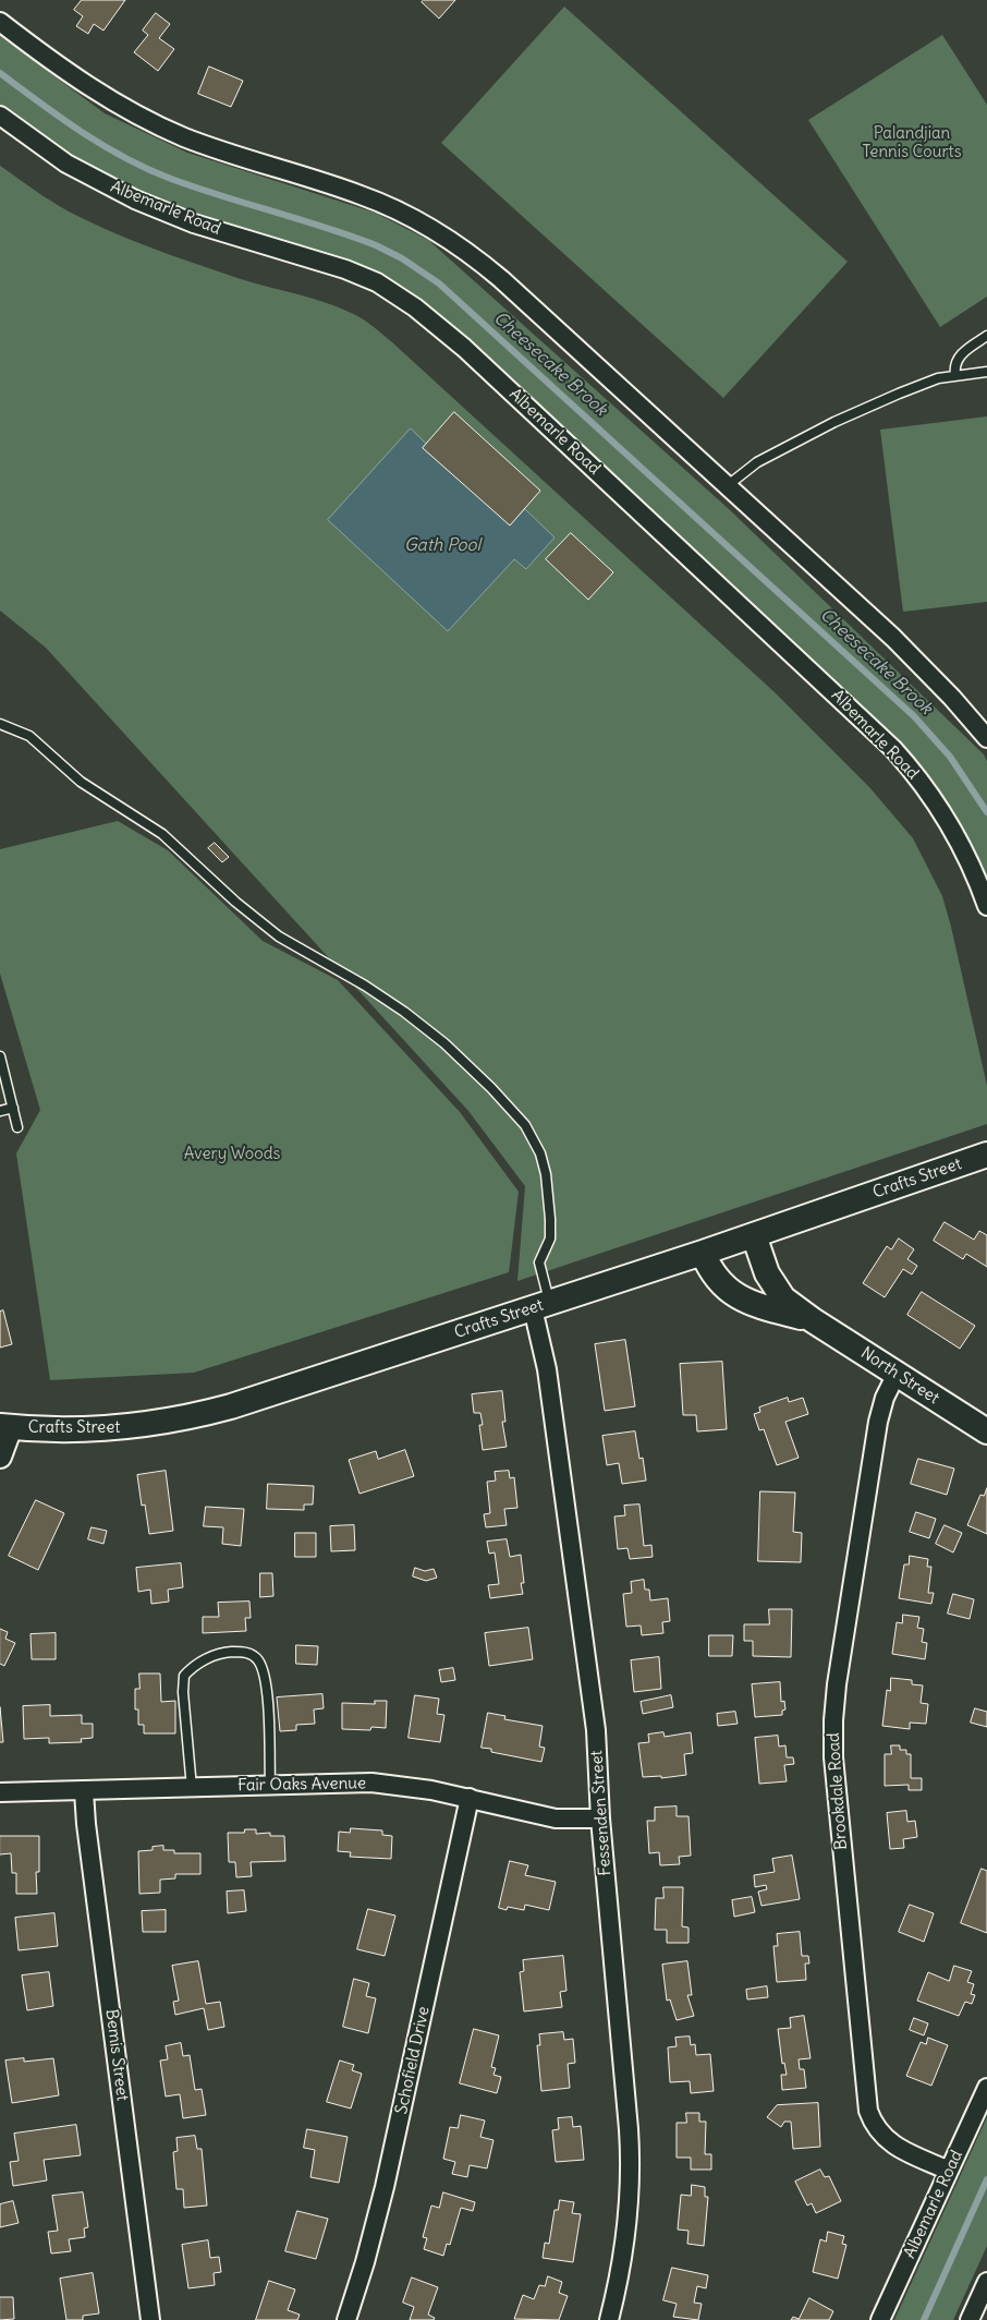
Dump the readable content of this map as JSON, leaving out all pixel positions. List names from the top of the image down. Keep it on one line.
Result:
{"streets":{"main road":["Crafts Street","North Street"],"street":["Albemarle Road","Fair Oaks Avenue","Brookdale Road","Fessenden Street","Bemis Street","Schofield Drive"]},"crossings":[["Albemarle Road","Brookdale Road"],["Crafts Street","North Street"],["Crafts Street","Fessenden Street"],["North Street","Brookdale Road"],["Fair Oaks Avenue","Fessenden Street"],["Fair Oaks Avenue","Bemis Street"],["Fair Oaks Avenue","Schofield Drive"]],"water":["Cheesecake Brook","Gath Pool"],"parks":["Palandjian Tennis Courts","Avery Woods"]}
